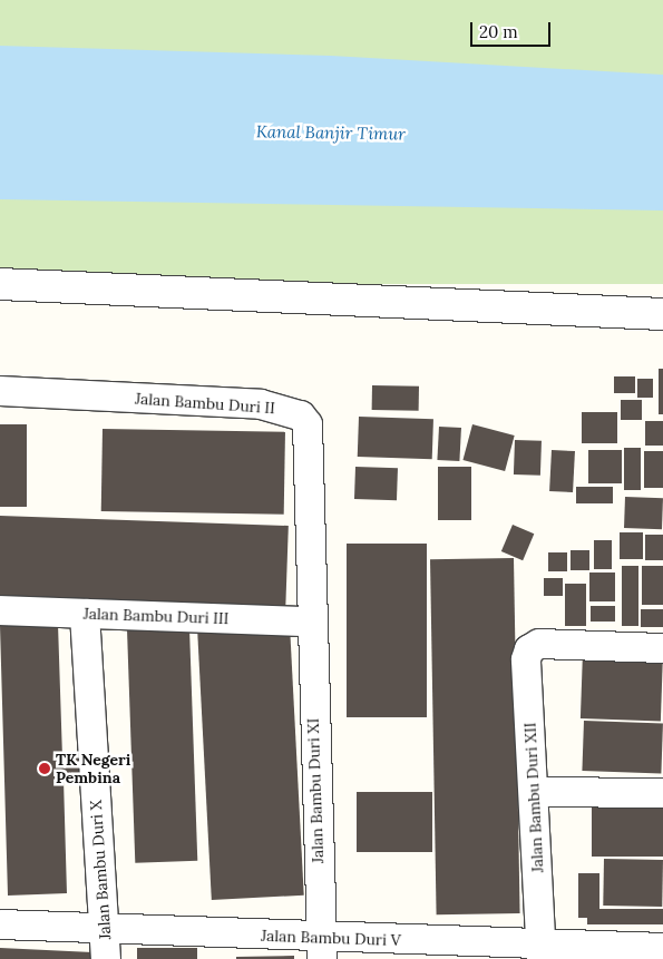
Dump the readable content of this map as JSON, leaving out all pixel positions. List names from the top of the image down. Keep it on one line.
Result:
{"streets":{"street":["Jalan Bambu Duri II","Jalan Bambu Duri III","Jalan Bambu Duri XI","Jalan Bambu Duri XII","Jalan Bambu Duri X","Jalan Bambu Duri V"]},"crossings":[["Jalan Bambu Duri II","Jalan Bambu Duri III"],["Jalan Bambu Duri II","Jalan Bambu Duri XI"],["Jalan Bambu Duri III","Jalan Bambu Duri XI"],["Jalan Bambu Duri III","Jalan Bambu Duri X"],["Jalan Bambu Duri XI","Jalan Bambu Duri V"],["Jalan Bambu Duri XII","Jalan Bambu Duri V"],["Jalan Bambu Duri X","Jalan Bambu Duri V"]],"water":["Kanal Banjir Timur"],"places":["TK Negeri Pembina"],"scale_bar":"20 m"}
